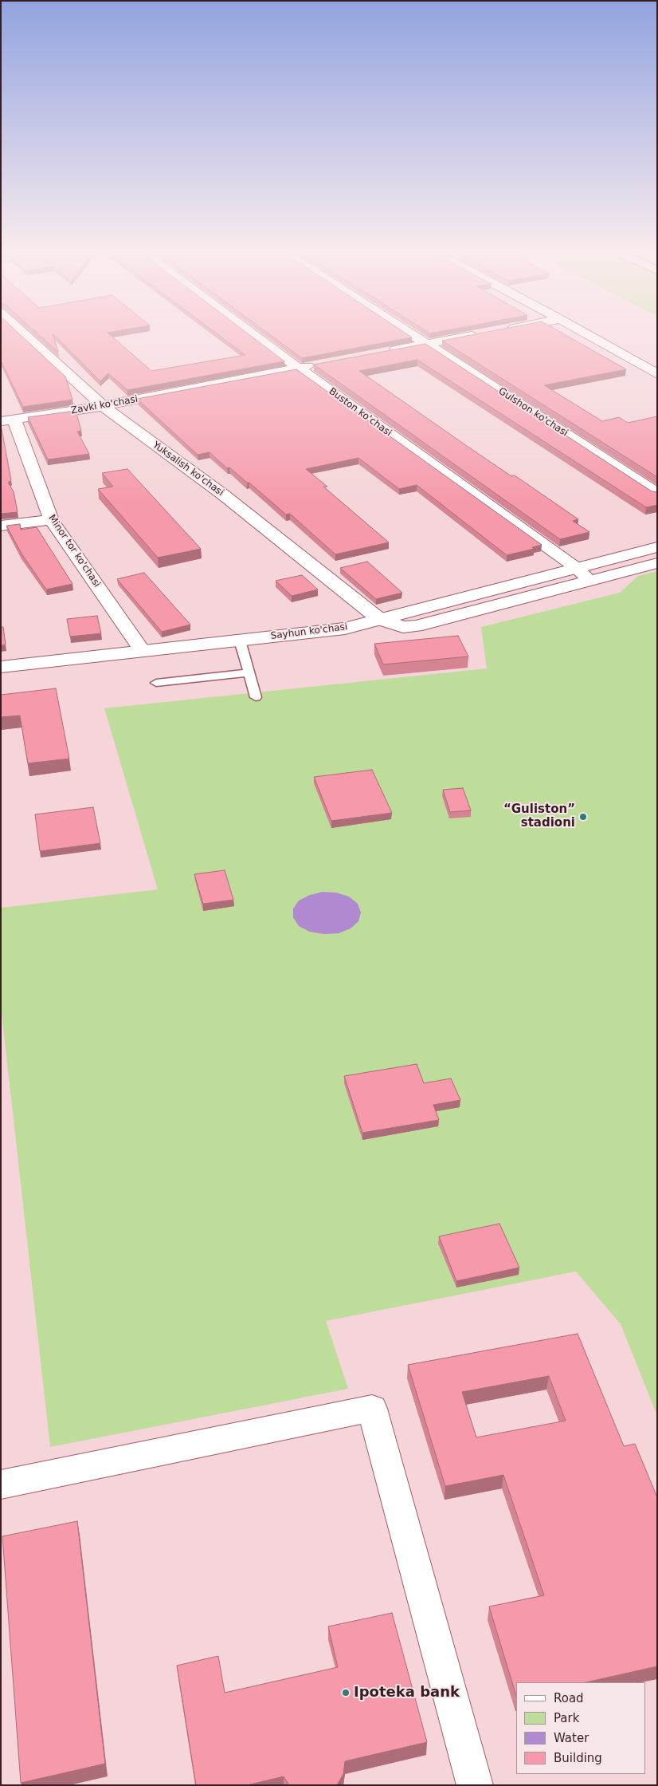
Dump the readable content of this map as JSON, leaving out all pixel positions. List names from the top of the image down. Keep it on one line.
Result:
{"streets":{"street":["Zavki ko'chasi","Buston ko'chasi","Gulshon ko'chasi","Yuksalish ko'chasi","Minor tor ko'chasi","Sayhun ko'chasi"]},"crossings":[["Zavki ko'chasi","Buston ko'chasi"],["Zavki ko'chasi","Yuksalish ko'chasi"],["Zavki ko'chasi","Minor tor ko'chasi"],["Buston ko'chasi","Sayhun ko'chasi"],["Yuksalish ko'chasi","Sayhun ko'chasi"],["Minor tor ko'chasi","Sayhun ko'chasi"]],"places":["“Guliston” stadioni","Ipoteka bank"],"legend":["Road","Park","Water","Building"]}
